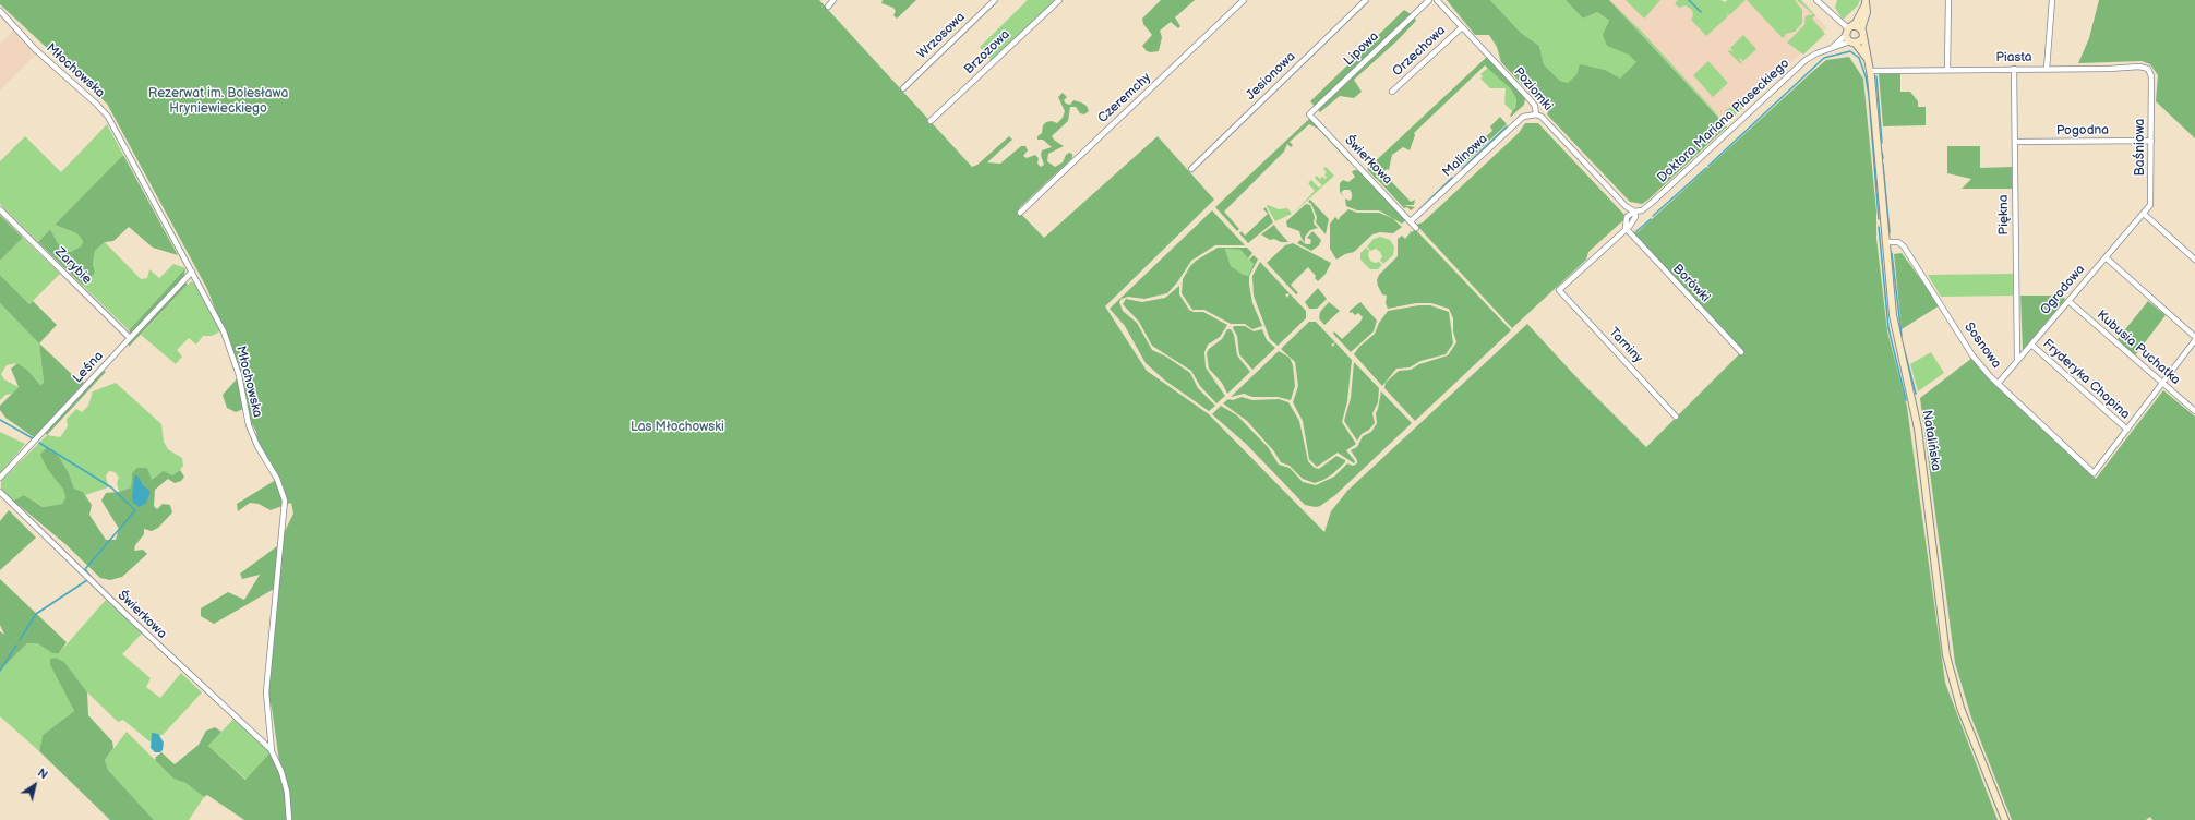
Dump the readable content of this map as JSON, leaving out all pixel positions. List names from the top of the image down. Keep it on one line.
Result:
{"streets":{"main road":["Natalińska"],"street":["Wrzosowa","Lipowa","Orzechowa","Brzozowa","Piasta","Młochowska","Jesionowa","Poziomki","Czeremchy","Doktora Mariana Piaseckiego","Pogodna","Baśniowa","Malinowa","Świerkowa","Piękna","Zarybie","Borówki","Ogrodowa","Tarniny","Sosnowa","Kubusia Puchatka","Leśna","Fryderyka Chopina"]},"crossings":[["Lipowa","Świerkowa"],["Orzechowa","Poziomki"],["Piasta","Baśniowa"],["Piasta","Piękna"],["Piasta","Natalińska"],["Młochowska","Świerkowa"],["Młochowska","Leśna"],["Poziomki","Doktora Mariana Piaseckiego"],["Poziomki","Malinowa"],["Doktora Mariana Piaseckiego","Natalińska"],["Pogodna","Baśniowa"],["Pogodna","Piękna"],["Baśniowa","Ogrodowa"],["Malinowa","Świerkowa"],["Piękna","Ogrodowa"],["Zarybie","Leśna"],["Borówki","Tarniny"],["Ogrodowa","Sosnowa"],["Ogrodowa","Kubusia Puchatka"],["Ogrodowa","Fryderyka Chopina"],["Sosnowa","Fryderyka Chopina"],["Sosnowa","Natalińska"]],"parks":["Rezerwat im. Bolesława Hryniewieckiego","Las Młochowski"],"north":"top right"}
